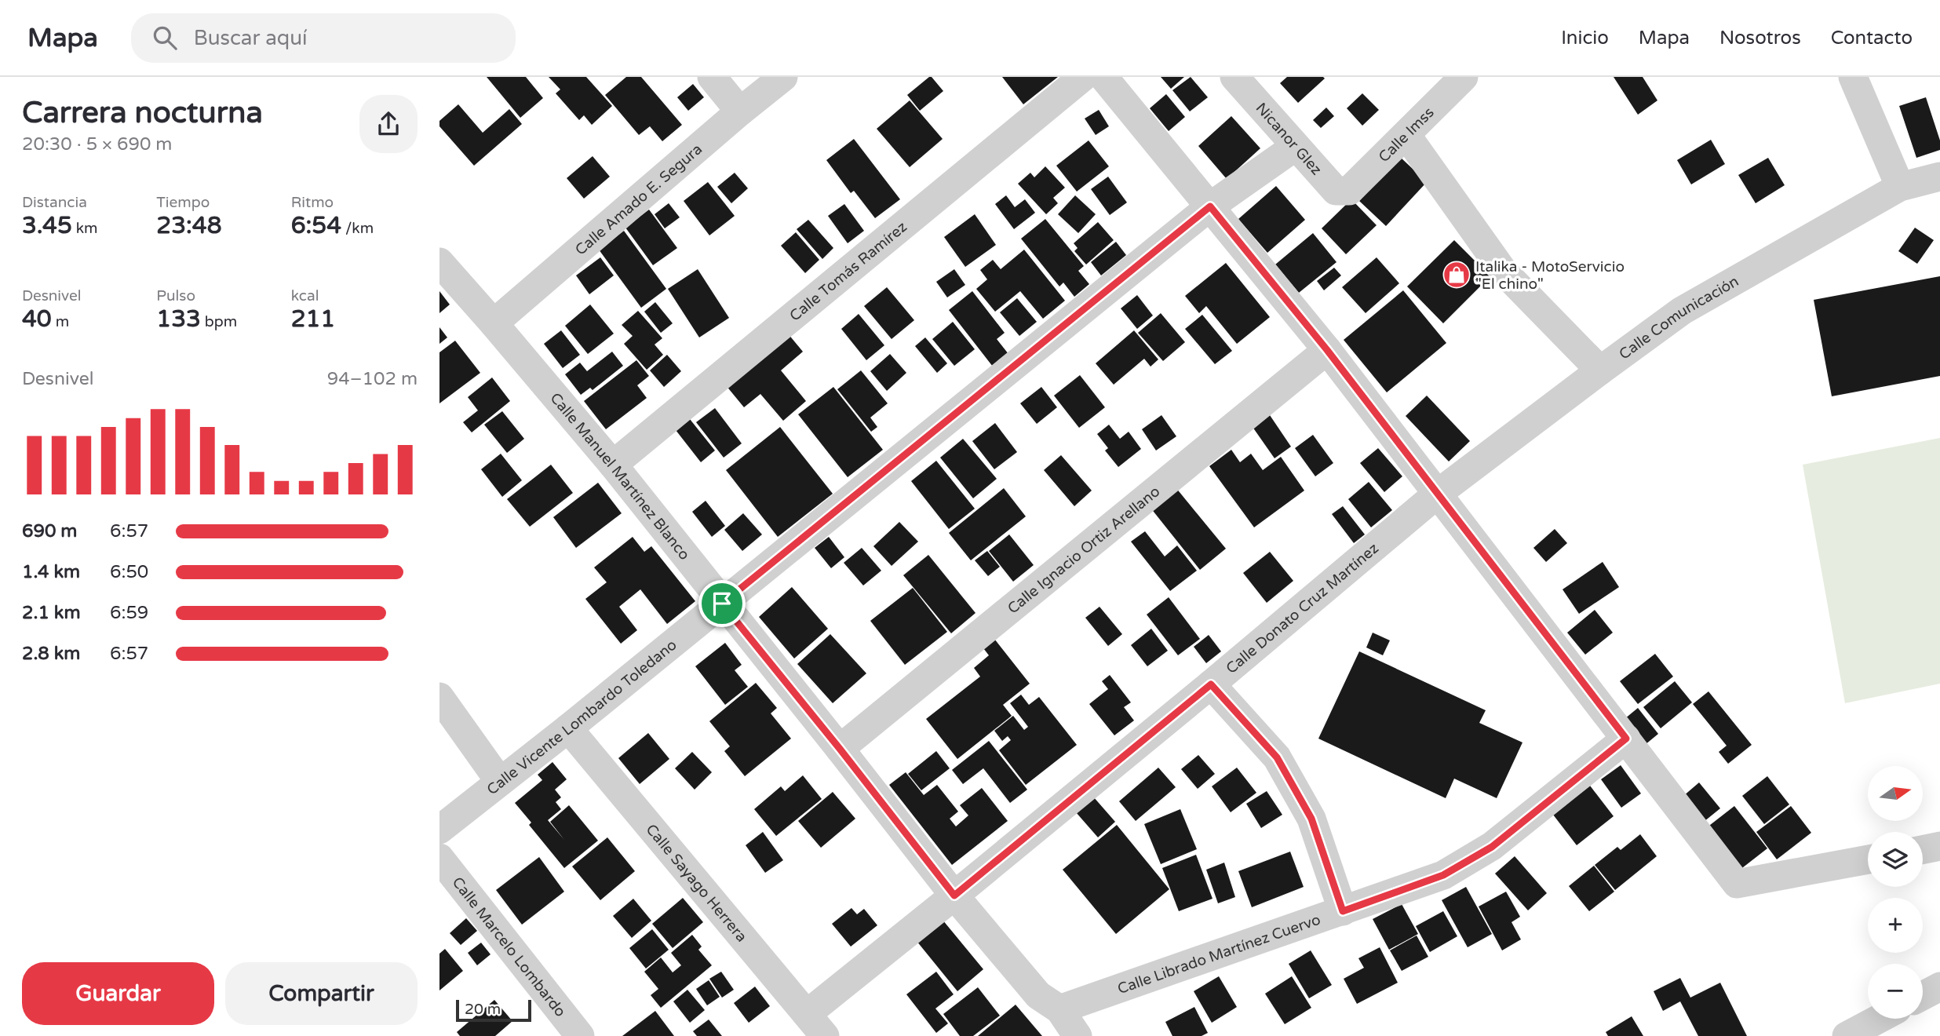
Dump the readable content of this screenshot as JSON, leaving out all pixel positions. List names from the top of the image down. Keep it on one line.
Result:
{"streets":{"street":["Calle Imss","Nicanor Glez","Calle Amado E. Segura","Calle Tomás Ramírez","Calle Comunicación","Calle Manuel Martínez Blanco","Calle Ignacio Ortiz Arellano","Calle Donato Cruz Martínez","Calle Vicente Lombardo Toledano","Calle Sayago Herrera","Calle Marcelo Lombardo","Calle Librado Martínez Cuervo"]},"crossings":[["Calle Imss","Nicanor Glez"],["Nicanor Glez","Calle Vicente Lombardo Toledano"],["Calle Amado E. Segura","Calle Manuel Martínez Blanco"],["Calle Tomás Ramírez","Calle Manuel Martínez Blanco"],["Calle Comunicación","Calle Donato Cruz Martínez"],["Calle Manuel Martínez Blanco","Calle Ignacio Ortiz Arellano"],["Calle Manuel Martínez Blanco","Calle Donato Cruz Martínez"],["Calle Manuel Martínez Blanco","Calle Vicente Lombardo Toledano"],["Calle Manuel Martínez Blanco","Calle Librado Martínez Cuervo"],["Calle Donato Cruz Martínez","Calle Sayago Herrera"],["Calle Vicente Lombardo Toledano","Calle Sayago Herrera"]],"places":{"shop":["Italika - MotoServicio \"El chino\""]},"scale_bar":"20 m","north":"right","page":{"header":"Mapa","search":"Buscar aquí","nav":["Inicio","Mapa","Nosotros","Contacto"],"heading":["Carrera nocturna","20:30 · 5 × 690 m"],"stats":[["Distancia","3.45 km"],["Tiempo","23:48"],["Ritmo","6:54 /km"],["Desnivel","40 m"],["Pulso","133 bpm"],["kcal","211"]],"chart":["Desnivel","94–102 m"],"list":[{"name":"690 m","note":"6:57"},{"name":"1.4 km","note":"6:50"},{"name":"2.1 km","note":"6:59"},{"name":"2.8 km","note":"6:57"}],"map_buttons":["+","−"],"buttons":["Guardar","Compartir"],"scale":"20 m"}}
